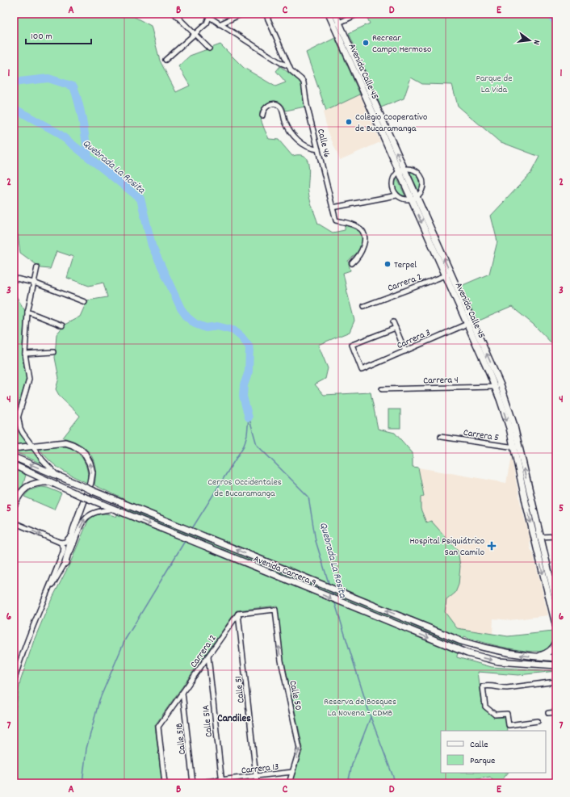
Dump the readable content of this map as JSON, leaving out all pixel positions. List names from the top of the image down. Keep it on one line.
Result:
{"streets":{"main road":["Avenida Calle 45","Avenida Carrera 9"],"street":["Calle 46","Carrera 2","Carrera 3","Carrera 4","Carrera 5","Carrera 12","Calle 51","Calle 50","Calle 51A","Calle 51B","Carrera 13"]},"crossings":[["Avenida Calle 45","Carrera 2"],["Avenida Calle 45","Carrera 3"],["Avenida Calle 45","Carrera 4"],["Avenida Calle 45","Carrera 5"],["Carrera 12","Calle 51"],["Carrera 12","Calle 50"],["Carrera 12","Calle 51A"],["Carrera 12","Calle 51B"],["Calle 51","Calle 50"],["Calle 51","Carrera 13"],["Calle 50","Carrera 13"],["Calle 51A","Carrera 13"],["Calle 51B","Carrera 13"]],"one_way":["Calle 50"],"districts":["Candiles"],"water":["Quebrada La Rosita"],"parks":["Parque de La Vida","Cerros Occidentales de Bucaramanga","Reserva de Bosques La Novena - CDMB"],"places":{"other":["Recrear Campo Hermoso","Colegio Cooperativo de Bucaramanga","Terpel"],"health":["Hospital Psiquiátrico San Camilo"]},"legend":["Calle","Parque"],"scale_bar":"100 m","north":"right","grid":{"columns":["A","B","C","D","E"],"rows":["1","2","3","4","5","6","7"]}}
